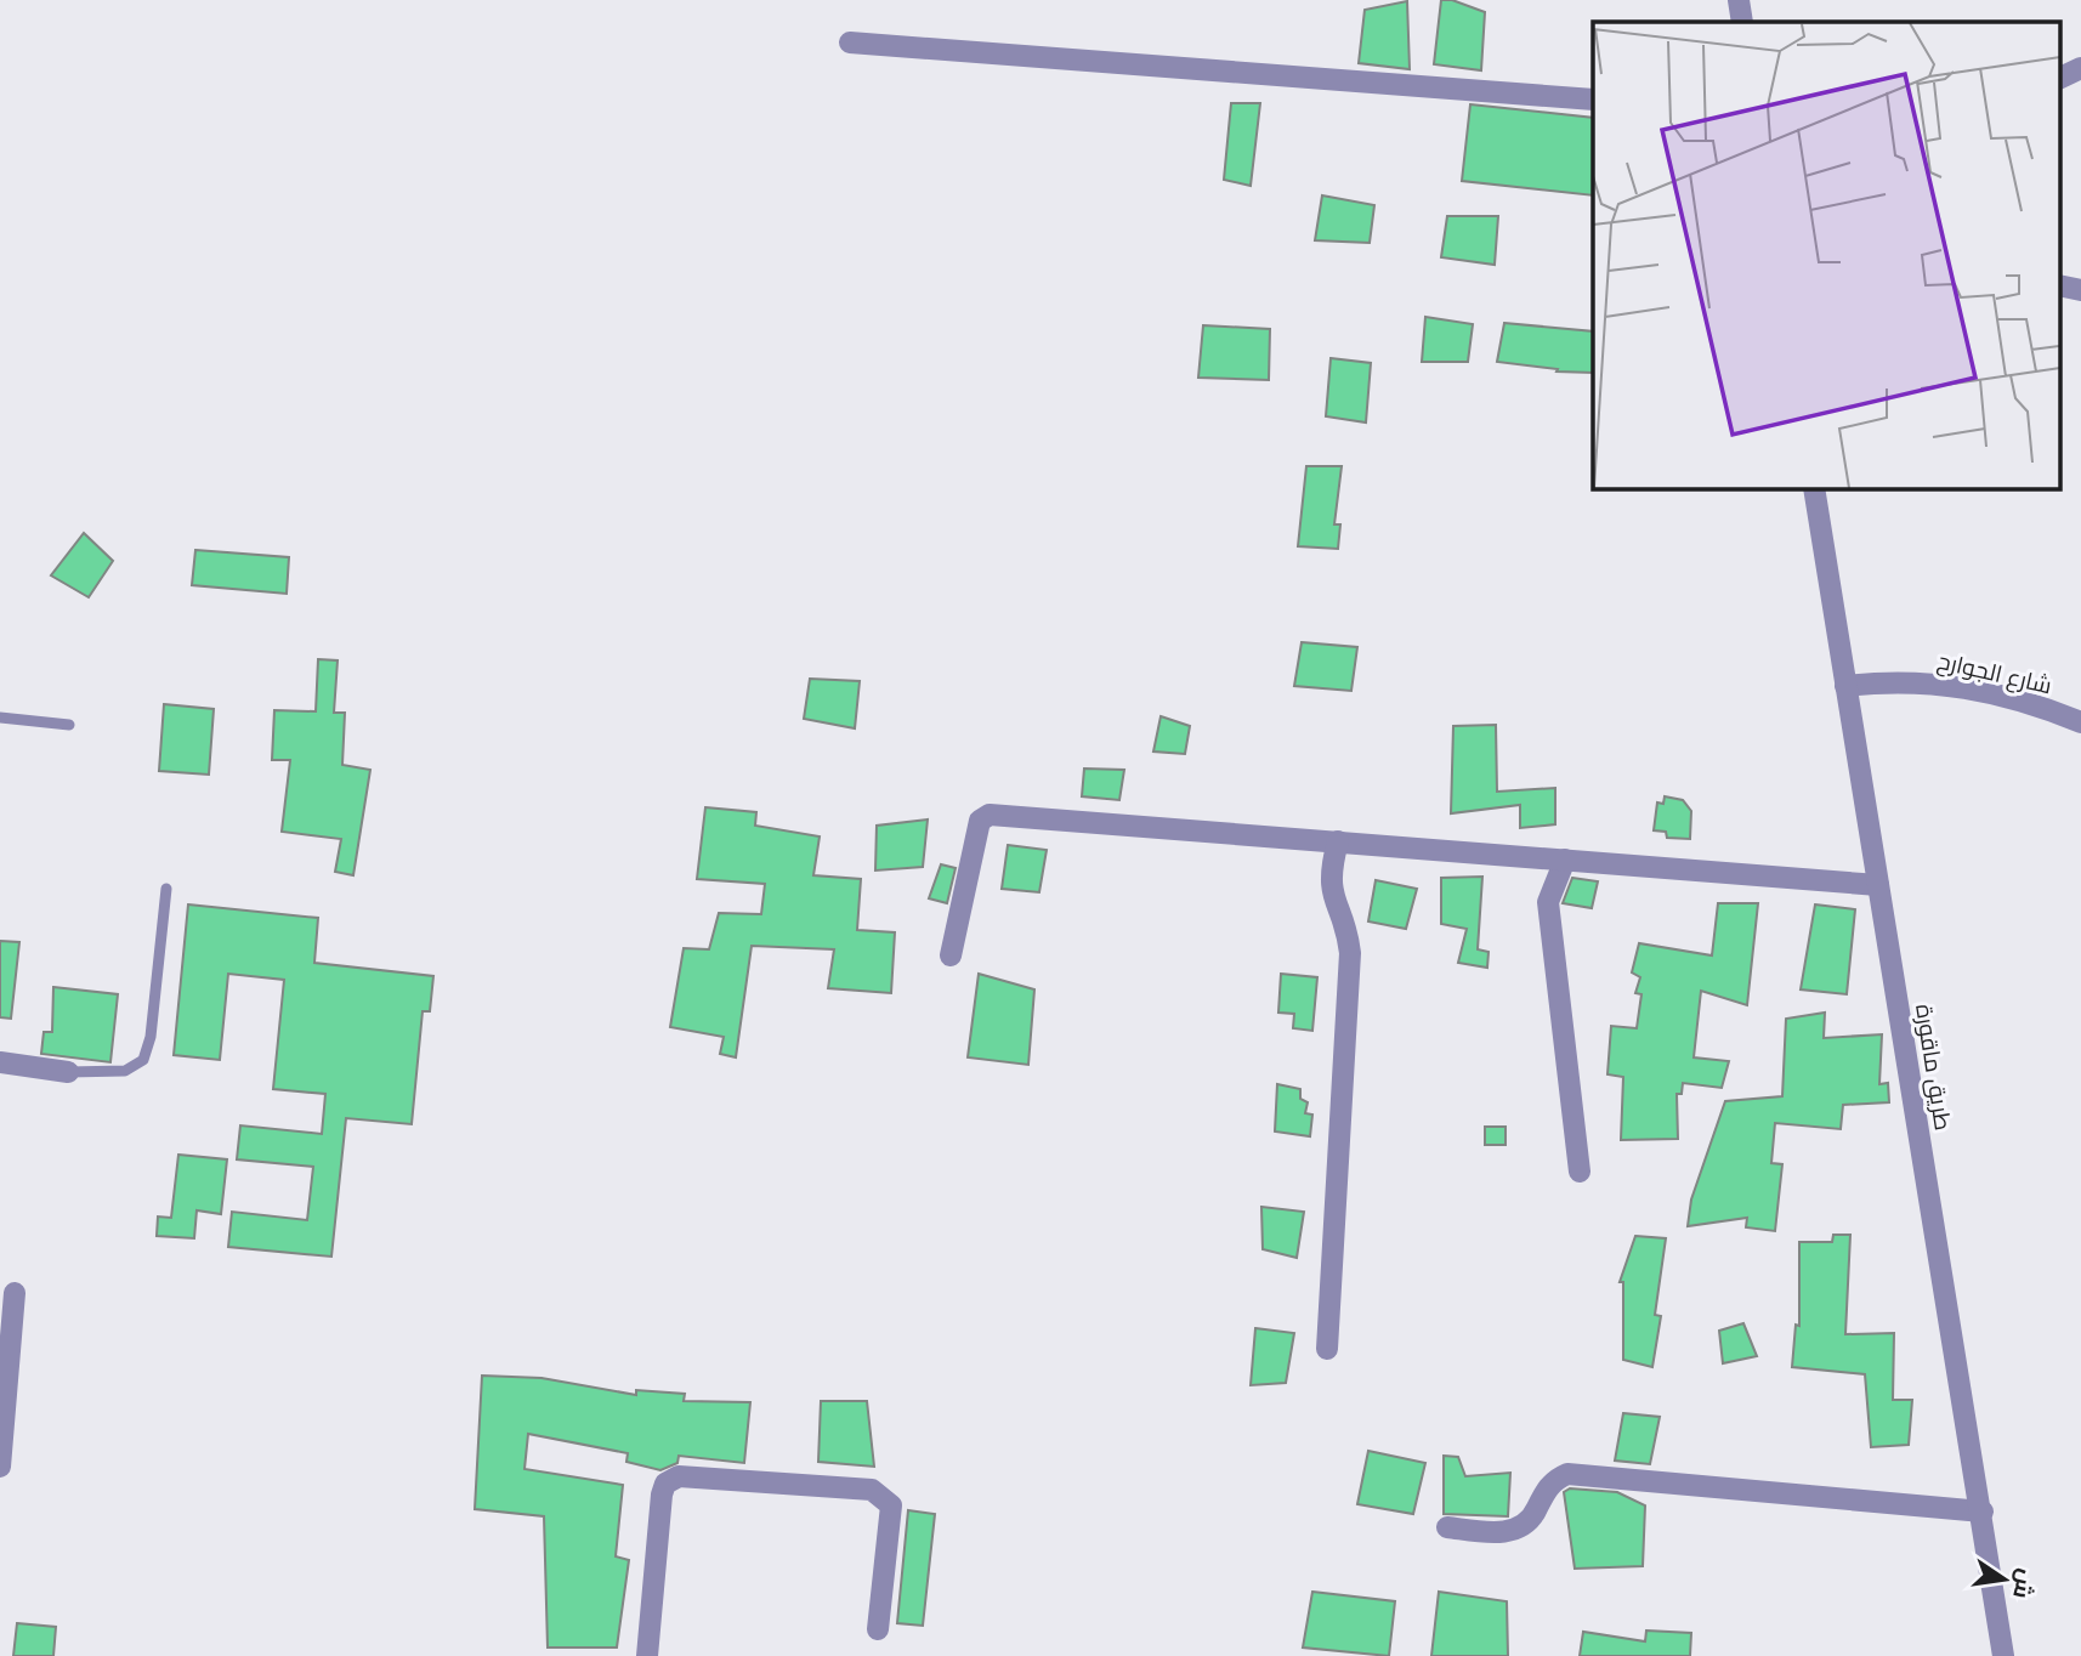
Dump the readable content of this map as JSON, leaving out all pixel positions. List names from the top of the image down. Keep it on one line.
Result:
{"streets":{"street":["شارع الجوارح","طريق ماقورة"]},"crossings":[["شارع الجوارح","طريق ماقورة"]],"north":"right"}
